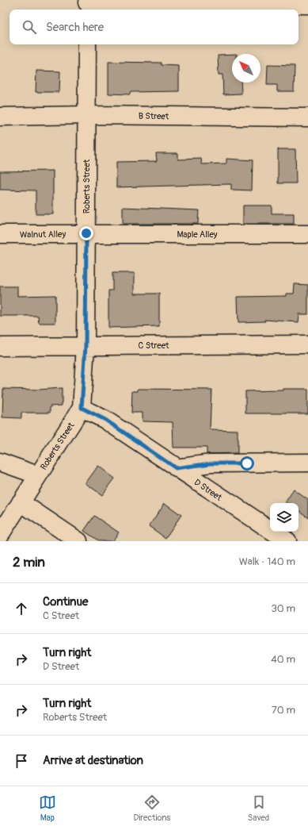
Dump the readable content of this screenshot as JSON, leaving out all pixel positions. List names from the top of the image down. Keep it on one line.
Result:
{"streets":{"street":["B Street","Roberts Street","Walnut Alley","Maple Alley","C Street","D Street"]},"crossings":[["B Street","Roberts Street"],["Roberts Street","Walnut Alley"],["Roberts Street","Maple Alley"],["Roberts Street","C Street"],["Roberts Street","D Street"],["Walnut Alley","Maple Alley"]],"north":"top left","page":{"search":"Search here","heading":["2 min","Walk · 140 m"],"list":[["Continue","C Street","30 m"],["Turn right","D Street","40 m"],["Turn right","Roberts Street","70 m"],"Arrive at destination"],"nav":["Map","Directions","Saved"]}}
